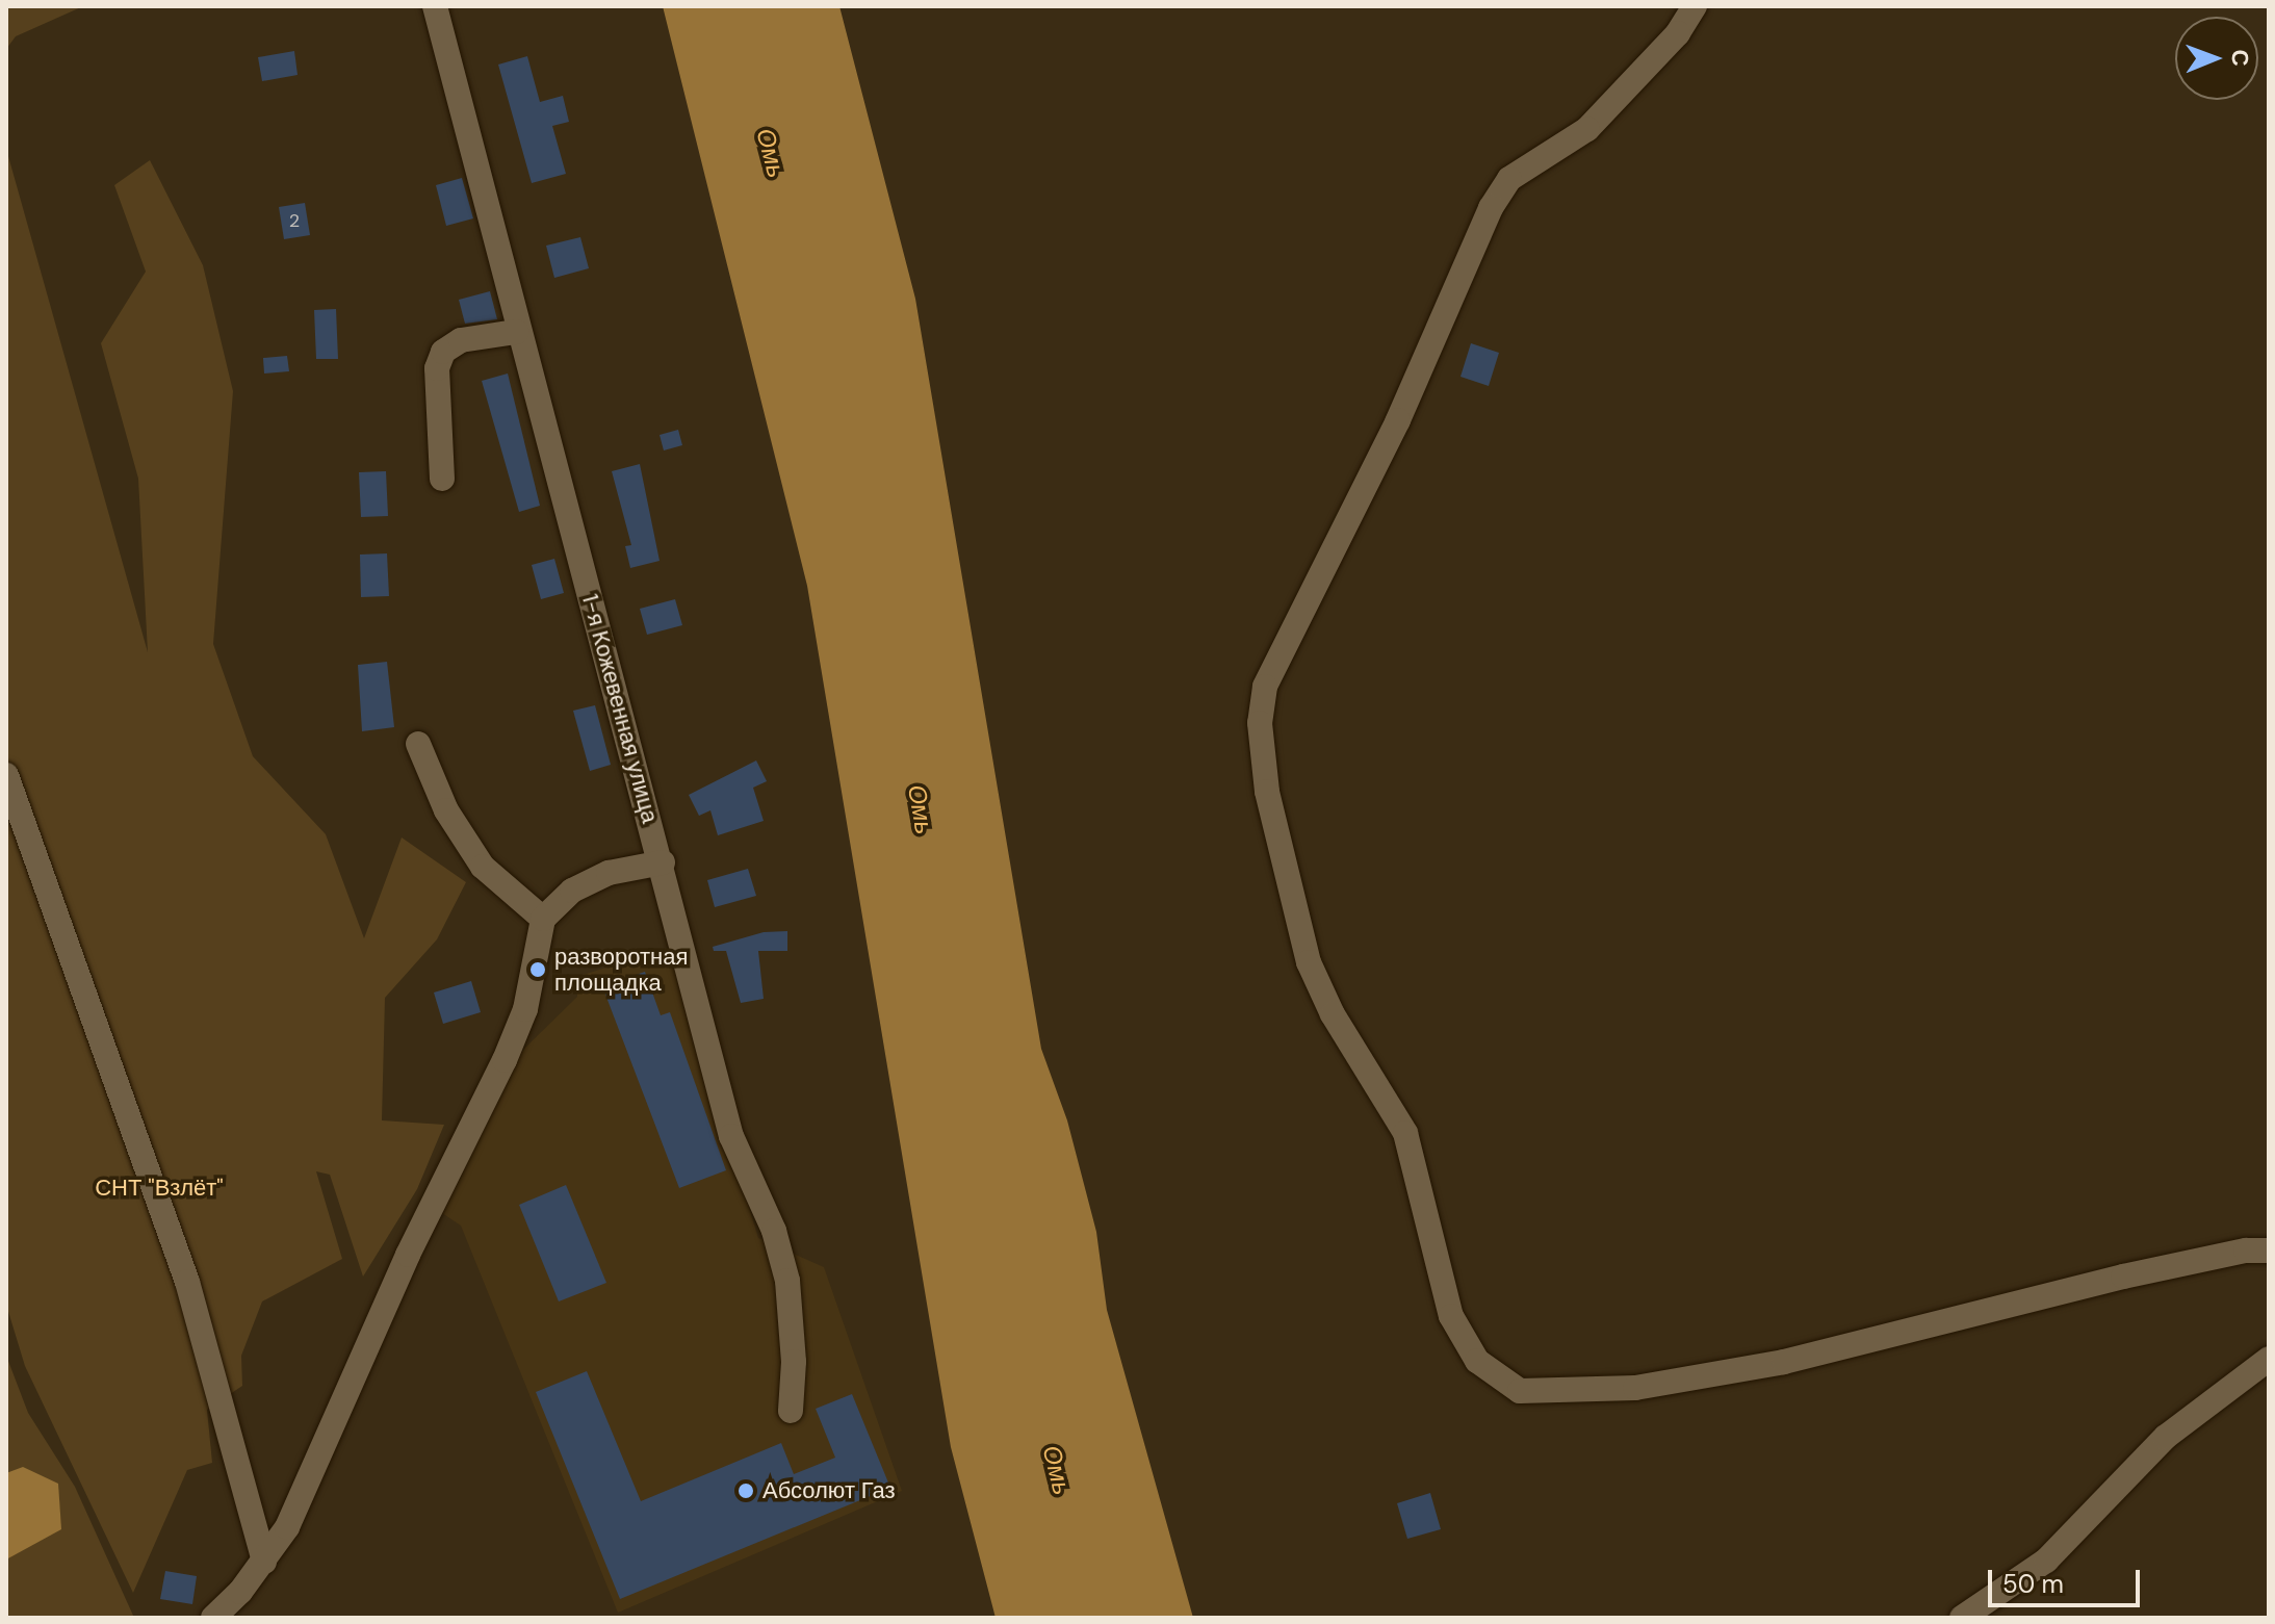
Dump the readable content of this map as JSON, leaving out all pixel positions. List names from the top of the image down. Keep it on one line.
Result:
{"streets":{"street":["1-я Кожевенная улица"]},"water":["Омь"],"parks":["СНТ \"Взлёт\""],"places":["разворотная площадка","Абсолют Газ"],"house_numbers":["2"],"scale_bar":"50 m","north":"right"}
